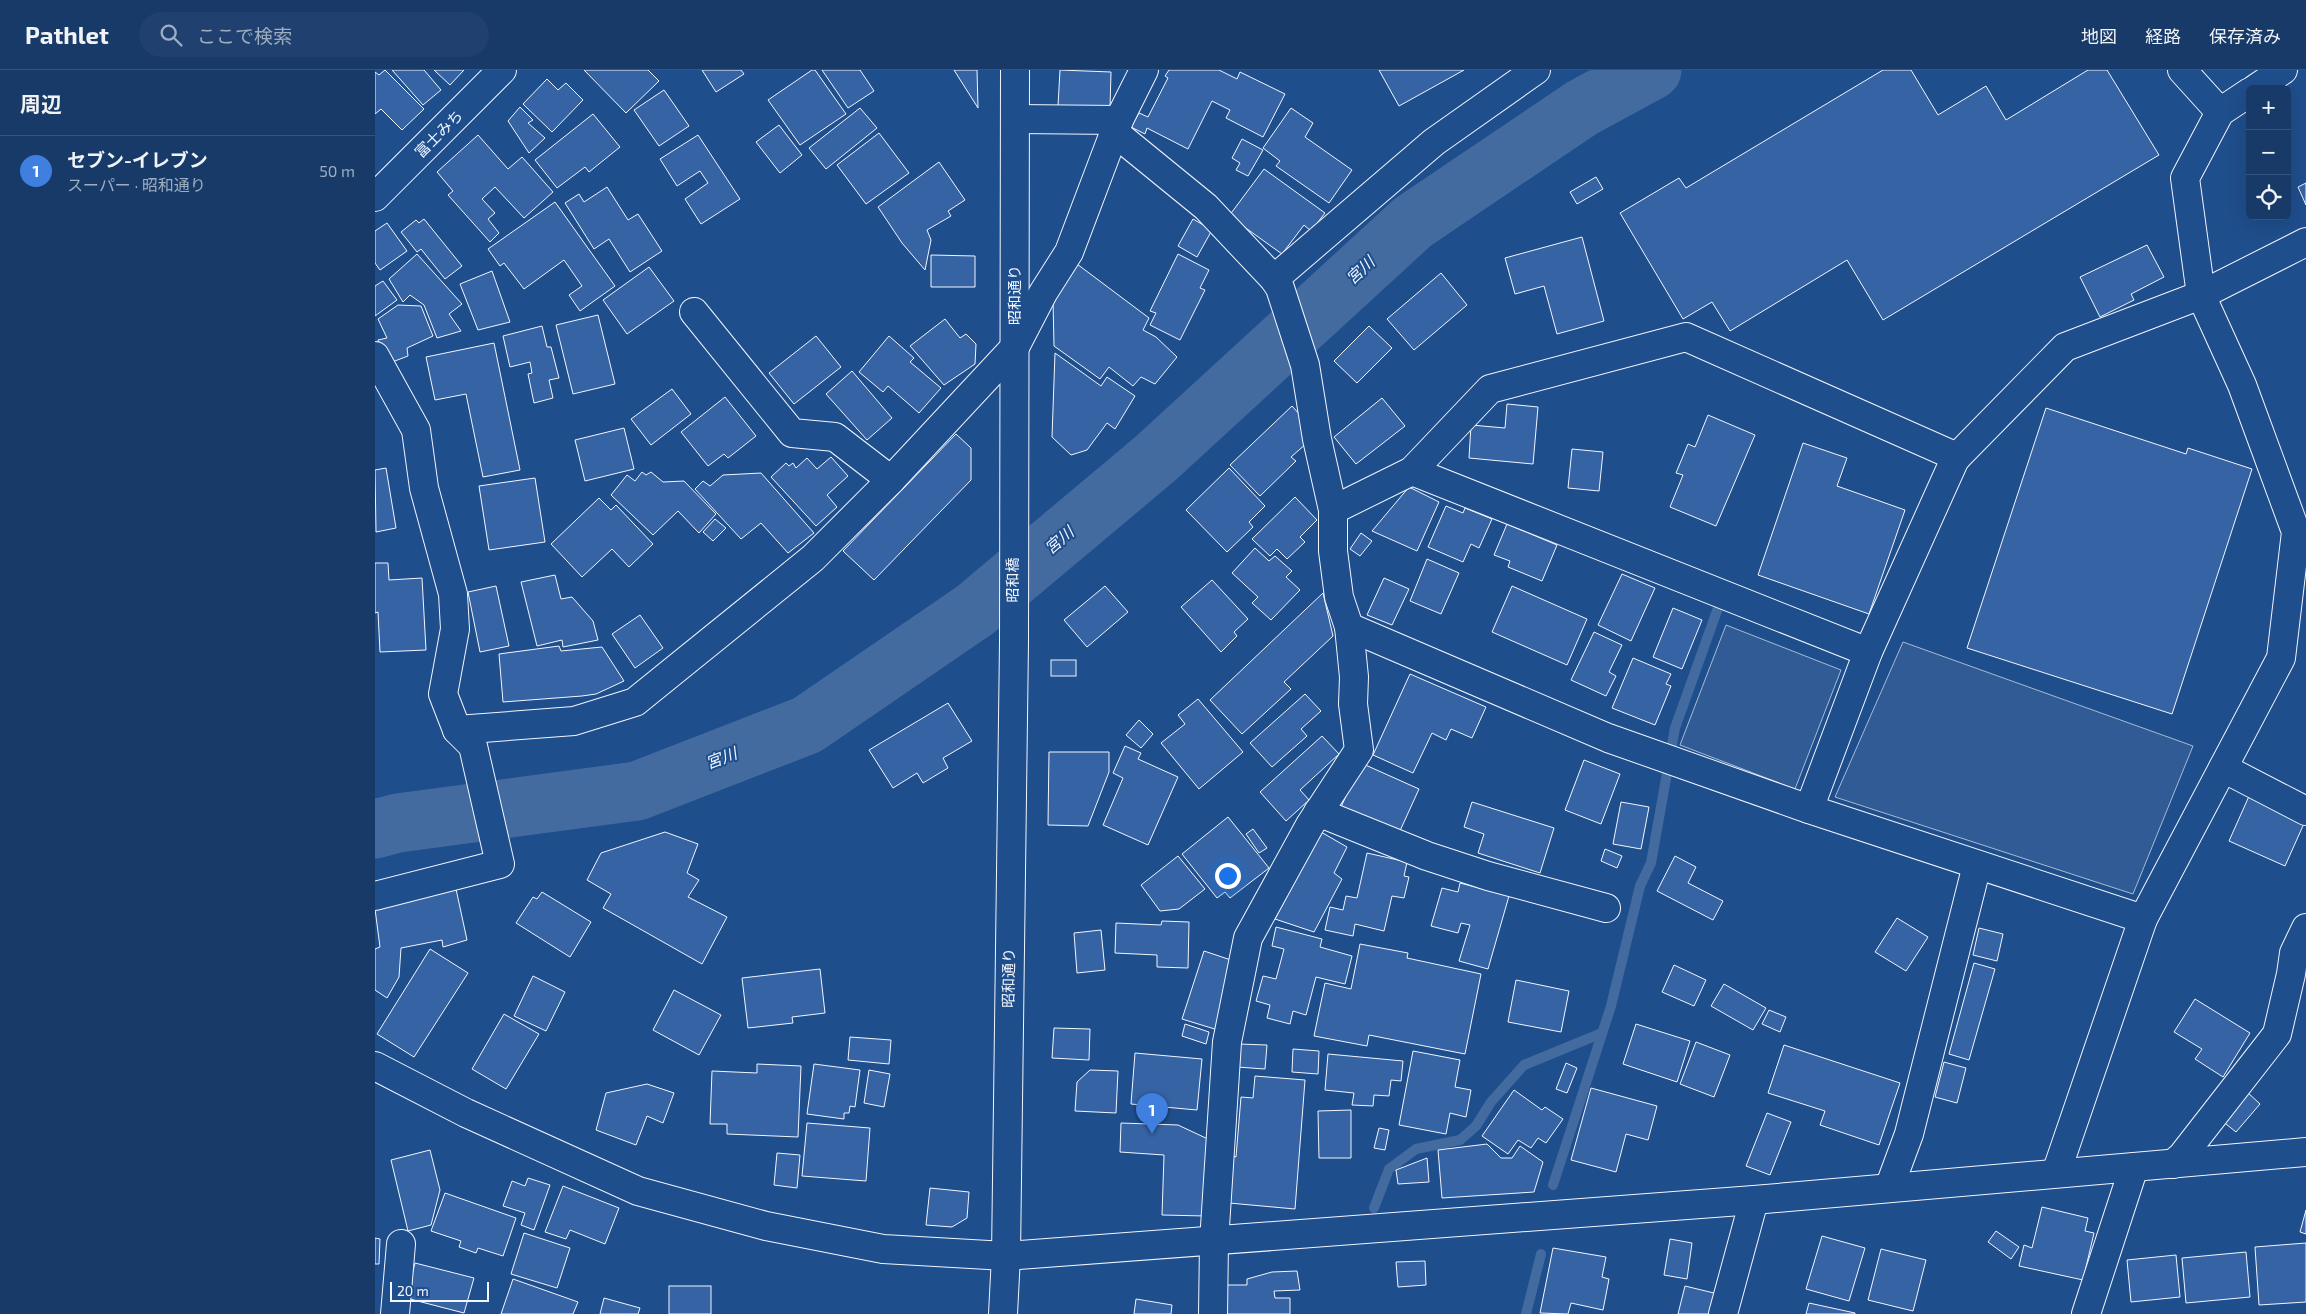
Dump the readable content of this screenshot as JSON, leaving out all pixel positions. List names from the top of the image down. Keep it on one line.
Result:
{"streets":{"main road":["富士みち","昭和通り","昭和橋"]},"crossings":[["昭和通り","昭和橋"]],"water":["宮川"],"scale_bar":"20 m","page":{"header":"Pathlet","search":"ここで検索","nav":["地図","経路","保存済み"],"heading":"周辺","map_buttons":["+","−"],"list":[{"mark":"1","name":"セブン-イレブン","note":"スーパー · 昭和通り","value":"50 m"}],"pins":"1","scale":"20 m"}}
